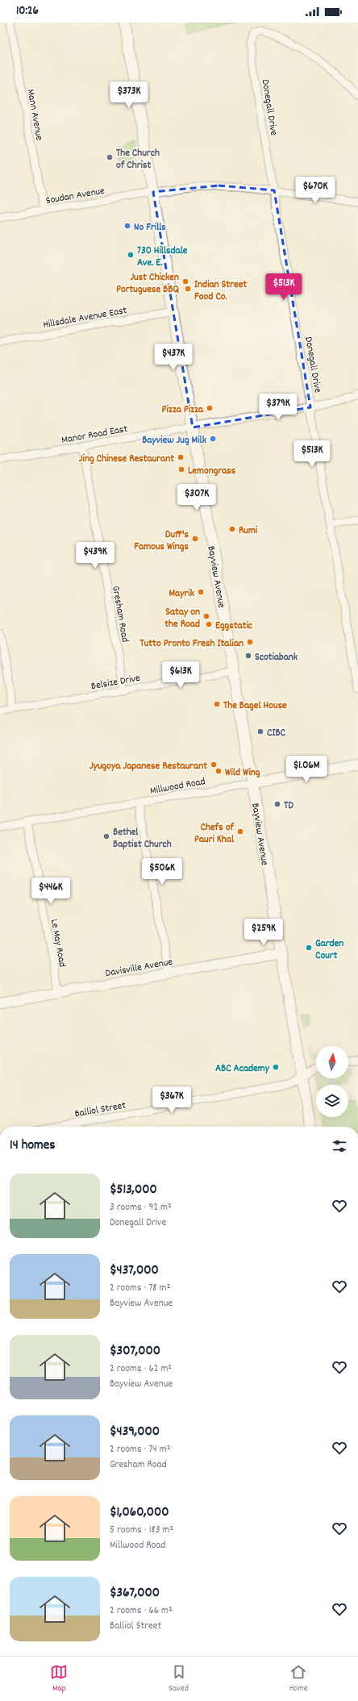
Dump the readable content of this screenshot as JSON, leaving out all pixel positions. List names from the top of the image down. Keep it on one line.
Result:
{"streets":{"main road":["Bayview Avenue"],"street":["Donegall Drive","Mann Avenue","Soudan Avenue","Hillsdale Avenue East","Manor Road East","Gresham Road","Belsize Drive","Millwood Road","Le May Road","Davisville Avenue","Balliol Street"]},"crossings":[["Donegall Drive","Soudan Avenue"],["Donegall Drive","Manor Road East"],["Mann Avenue","Soudan Avenue"],["Soudan Avenue","Bayview Avenue"],["Hillsdale Avenue East","Bayview Avenue"],["Manor Road East","Bayview Avenue"],["Manor Road East","Gresham Road"],["Bayview Avenue","Belsize Drive"],["Bayview Avenue","Millwood Road"],["Bayview Avenue","Davisville Avenue"],["Bayview Avenue","Balliol Street"],["Gresham Road","Belsize Drive"],["Millwood Road","Le May Road"],["Le May Road","Davisville Avenue"]],"places":["The Church of Christ","No Frills","730 Hillsdale Ave. E.","Just Chicken Portuguese BBQ","Indian Street Food Co.","Pizza Pizza","Bayview Jug Milk","Jing Chinese Restaurant","Lemongrass","Rumi","Duff's Famous Wings","Mayrik","Satay on the Road","Eggstatic","Tutto Pronto Fresh Italian","Scotiabank","The Bagel House","CIBC","Jyugoya Japanese Restaurant","Wild Wing","TD","Chefs of Pauri Khal","Bethel Baptist Church","Garden Court","ABC Academy"],"north":"top","page":{"status":"10:26","price":["$373K","$670K","$513K","$437K","$379K","$513K","$307K","$439K","$613K","$1.06M","$506K","$446K","$259K","$367K"],"heading":"14 homes","list":[{"name":"$513,000","note":"3 rooms · 92 m² · Donegall Drive"},{"name":"$437,000","note":"2 rooms · 78 m² · Bayview Avenue"},{"name":"$307,000","note":"2 rooms · 62 m² · Bayview Avenue"},{"name":"$439,000","note":"2 rooms · 74 m² · Gresham Road"},{"name":"$1,060,000","note":"5 rooms · 183 m² · Millwood Road"},{"name":"$367,000","note":"2 rooms · 66 m² · Balliol Street"}],"tabs":["Map","Saved","Home"]}}
